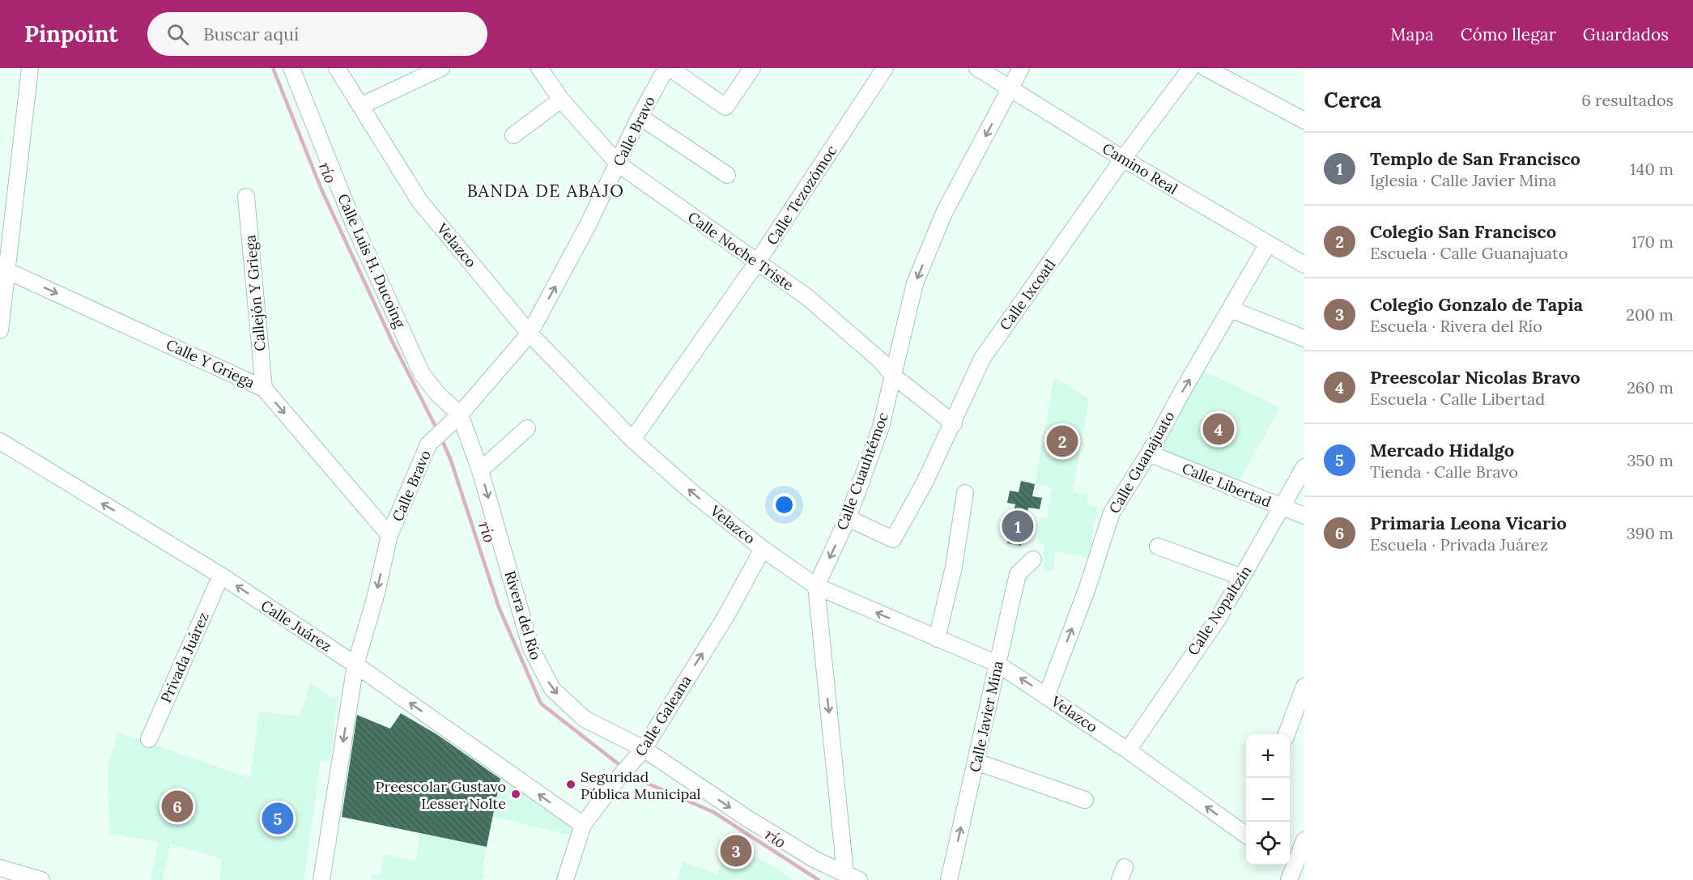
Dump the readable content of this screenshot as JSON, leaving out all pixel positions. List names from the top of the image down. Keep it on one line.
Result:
{"streets":{"street":["Calle Bravo","Camino Real","Calle Tezozómoc","Velazco","Calle Noche Triste","Calle Luis H. Ducoing","Callejón Y Griega","Calle Ixcoatl","Calle Y Griega","Calle Guanajuato","Calle Cuauhtémoc","Calle Libertad","Calle Nopaltzin","Rivera del Río","Calle Juárez","Privada Juárez","Calle Galeana","Calle Javier Mina"]},"crossings":[["Calle Bravo","Velazco"],["Calle Bravo","Calle Noche Triste"],["Calle Bravo","Calle Luis H. Ducoing"],["Calle Bravo","Calle Y Griega"],["Calle Bravo","Rivera del Río"],["Calle Bravo","Calle Juárez"],["Camino Real","Calle Ixcoatl"],["Camino Real","Calle Guanajuato"],["Camino Real","Calle Cuauhtémoc"],["Calle Tezozómoc","Velazco"],["Calle Tezozómoc","Calle Noche Triste"],["Velazco","Calle Guanajuato"],["Velazco","Calle Cuauhtémoc"],["Velazco","Calle Nopaltzin"],["Velazco","Calle Galeana"],["Velazco","Calle Javier Mina"],["Calle Noche Triste","Calle Ixcoatl"],["Calle Noche Triste","Calle Cuauhtémoc"],["Calle Luis H. Ducoing","Rivera del Río"],["Callejón Y Griega","Calle Y Griega"],["Calle Ixcoatl","Calle Cuauhtémoc"],["Calle Guanajuato","Calle Libertad"],["Calle Libertad","Calle Nopaltzin"],["Rivera del Río","Calle Galeana"],["Calle Juárez","Privada Juárez"],["Calle Juárez","Calle Galeana"]],"one_way":["Velazco","Calle Y Griega","Calle Guanajuato","Calle Cuauhtémoc","Rivera del Río","Calle Juárez","Calle Galeana"],"districts":["BANDA DE ABAJO"],"water":["río"],"places":["Seguridad Pública Municipal","Preescolar Gustavo Lesser Nolte"],"page":{"header":"Pinpoint","search":"Buscar aquí","nav":["Mapa","Cómo llegar","Guardados"],"heading":["Cerca","6 resultados"],"list":[{"mark":"1","name":"Templo de San Francisco","note":"Iglesia · Calle Javier Mina","value":"140 m"},{"mark":"2","name":"Colegio San Francisco","note":"Escuela · Calle Guanajuato","value":"170 m"},{"mark":"3","name":"Colegio Gonzalo de Tapia","note":"Escuela · Rivera del Río","value":"200 m"},{"mark":"4","name":"Preescolar Nicolas Bravo","note":"Escuela · Calle Libertad","value":"260 m"},{"mark":"5","name":"Mercado Hidalgo","note":"Tienda · Calle Bravo","value":"350 m"},{"mark":"6","name":"Primaria Leona Vicario","note":"Escuela · Privada Juárez","value":"390 m"}],"pins":["4","2","1","6","5","3"],"map_buttons":["+","−"]}}
